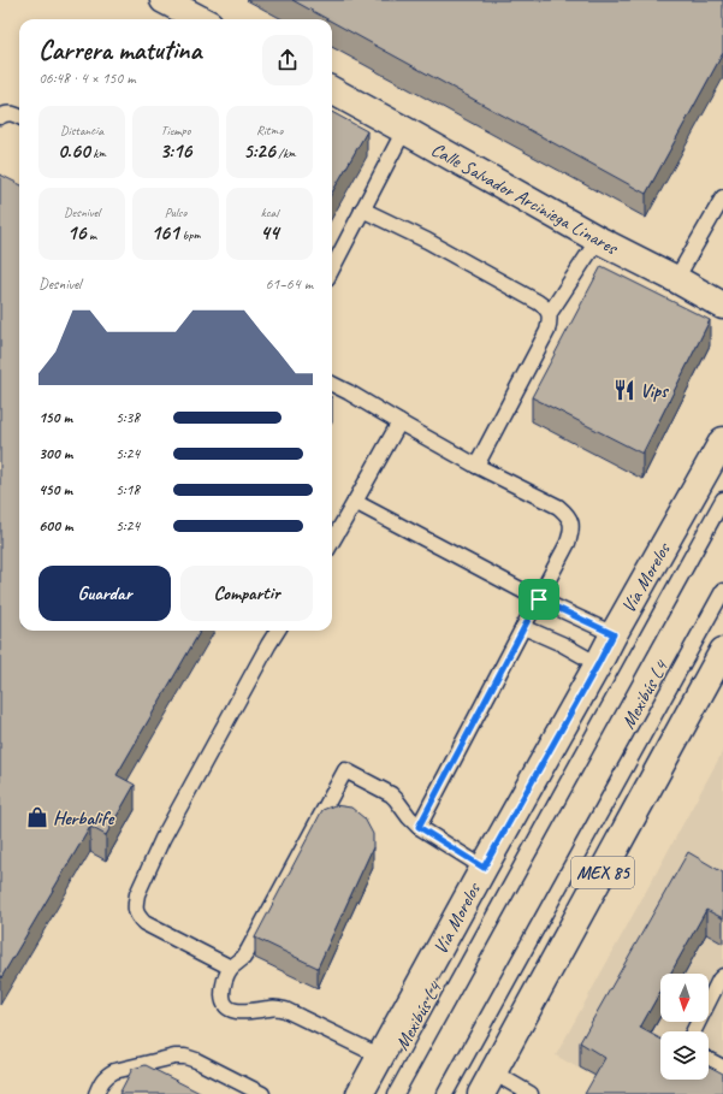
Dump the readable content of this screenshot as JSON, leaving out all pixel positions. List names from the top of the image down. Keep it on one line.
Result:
{"streets":{"main road":["Calle Salvador Arciniega Linares","Vía Morelos","MEX 85"],"lane":["Mexibús L4"]},"places":{"restaurant":["Vips"],"shop":["Herbalife"]},"north":"bottom","page":{"heading":["Carrera matutina","06:48 · 4 × 150 m"],"stats":[["Distancia","0.60 km"],["Tiempo","3:16"],["Ritmo","5:26 /km"],["Desnivel","16 m"],["Pulso","161 bpm"],["kcal","44"]],"chart":["Desnivel","61–64 m"],"list":[{"name":"150 m","note":"5:38"},{"name":"300 m","note":"5:24"},{"name":"450 m","note":"5:18"},{"name":"600 m","note":"5:24"}],"buttons":["Guardar","Compartir"]}}
